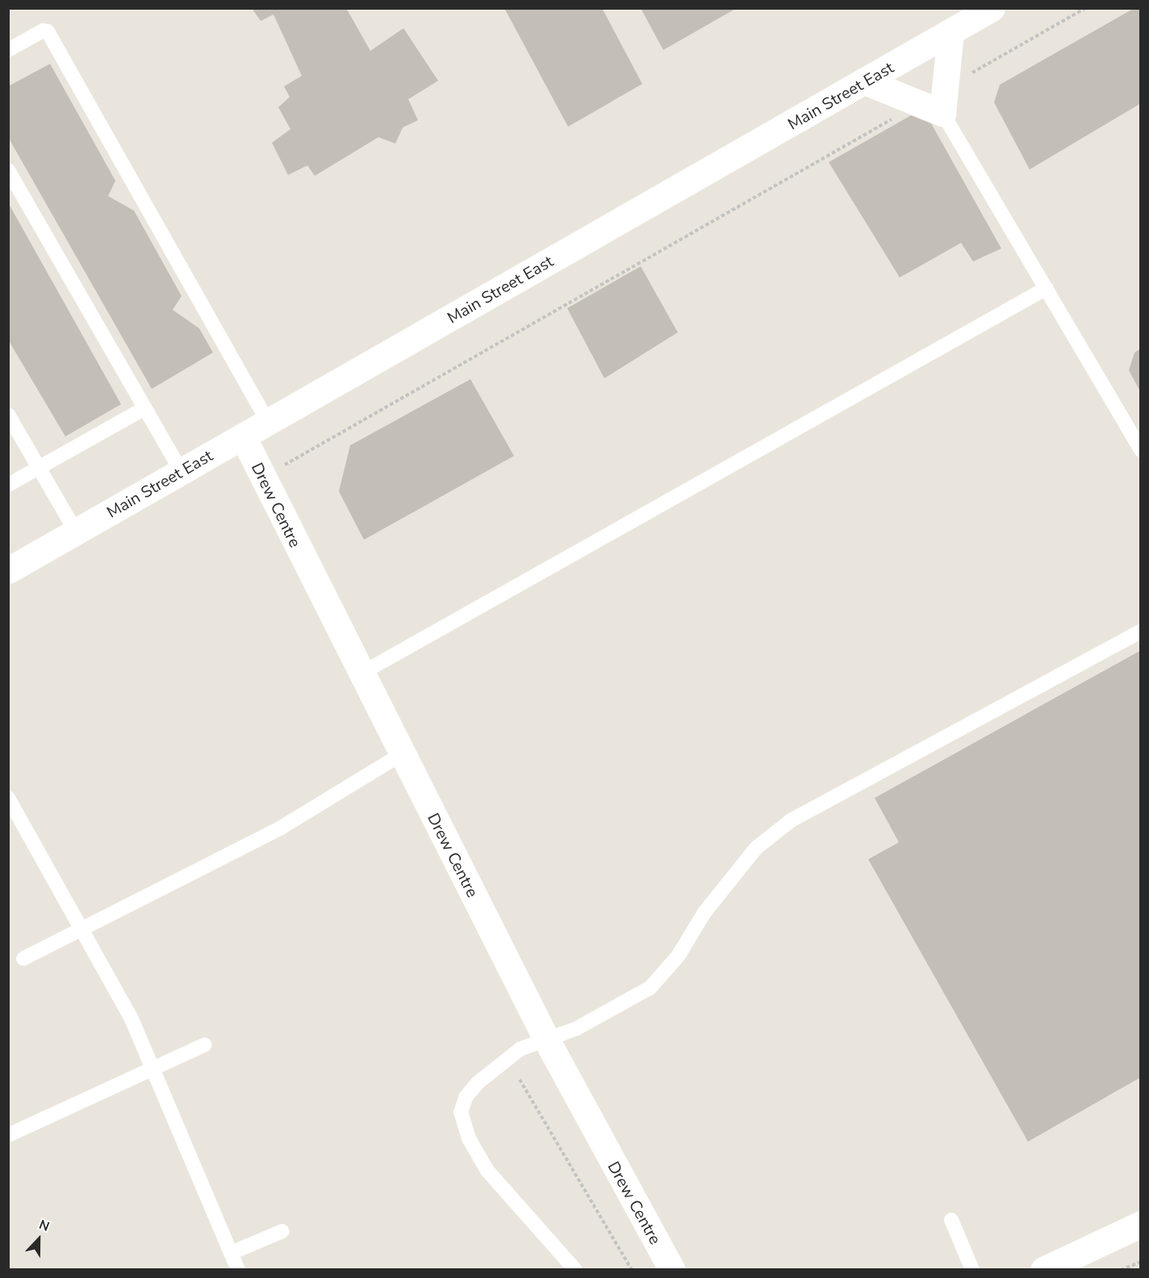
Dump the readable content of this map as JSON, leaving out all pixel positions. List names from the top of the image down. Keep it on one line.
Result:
{"streets":{"main road":["Main Street East","Drew Centre"]},"crossings":[["Main Street East","Drew Centre"]],"north":"top"}
